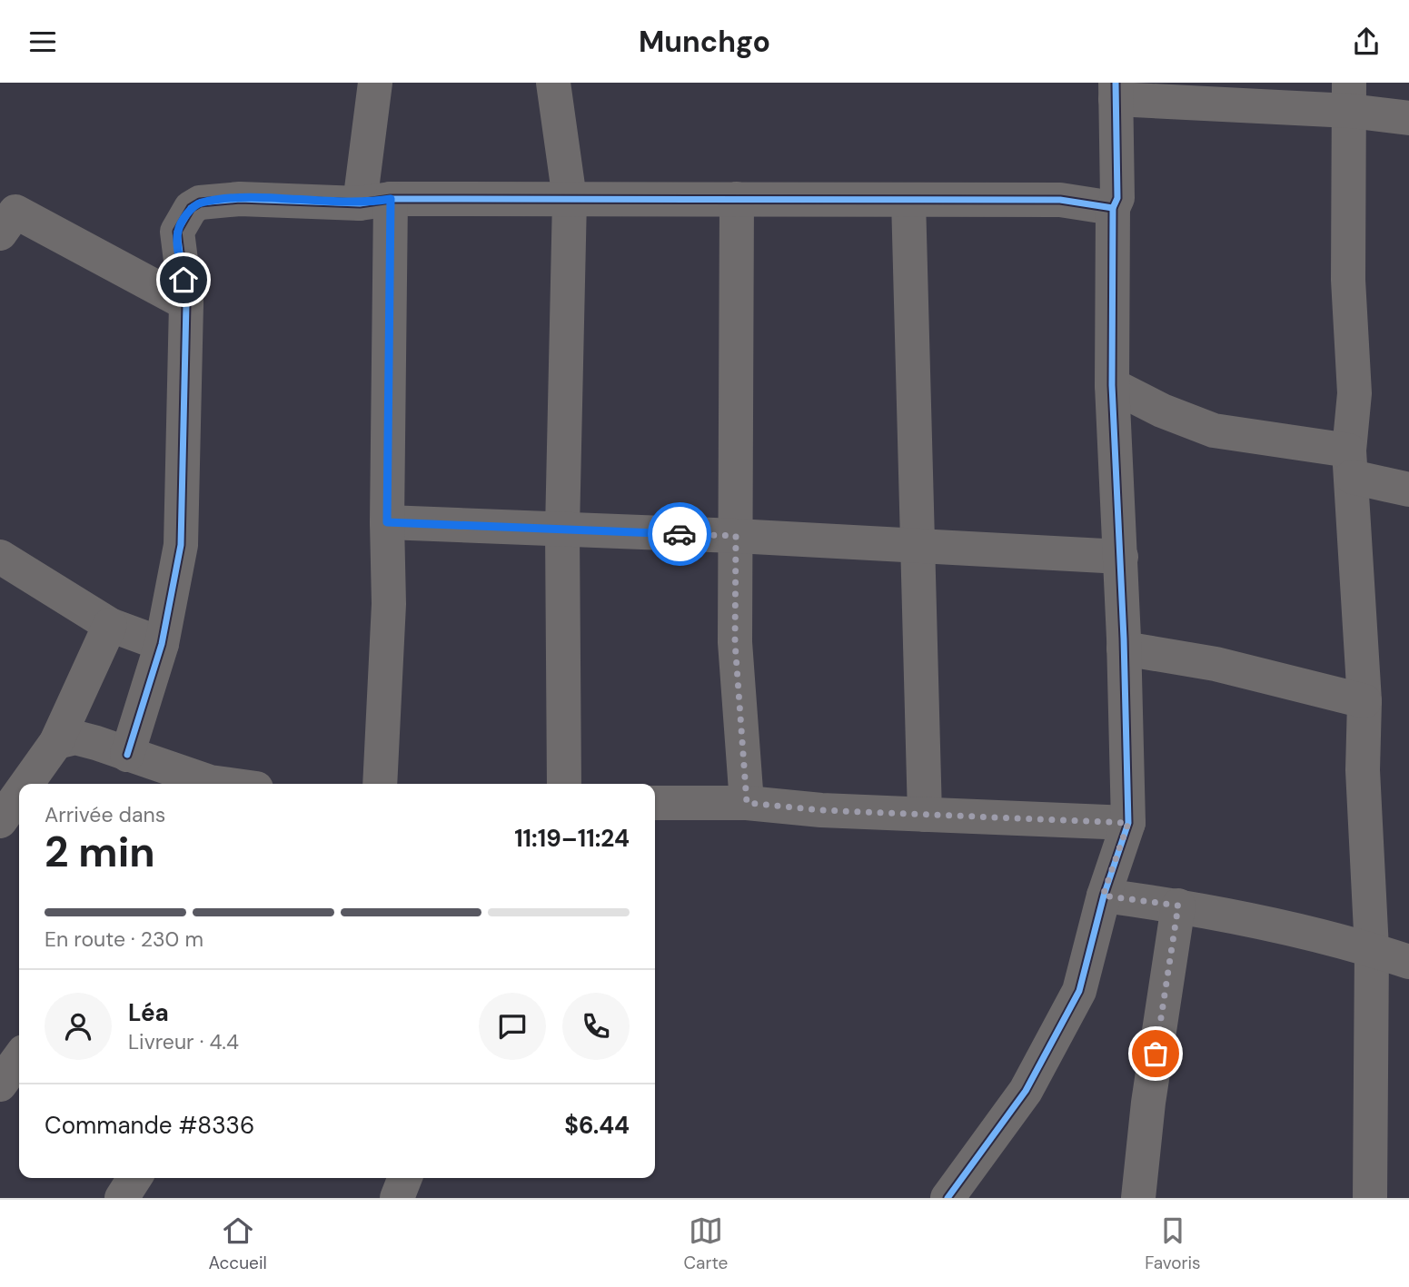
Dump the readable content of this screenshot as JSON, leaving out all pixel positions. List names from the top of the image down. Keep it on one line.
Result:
{"page":{"header":"Munchgo","heading":["2 min","Arrivée dans","11:19–11:24"],"panel":["Léa","Livreur · 4.4","Commande #8336","$6.44"],"bar":"En route · 230 m","tabs":["Accueil","Carte","Favoris"]}}
